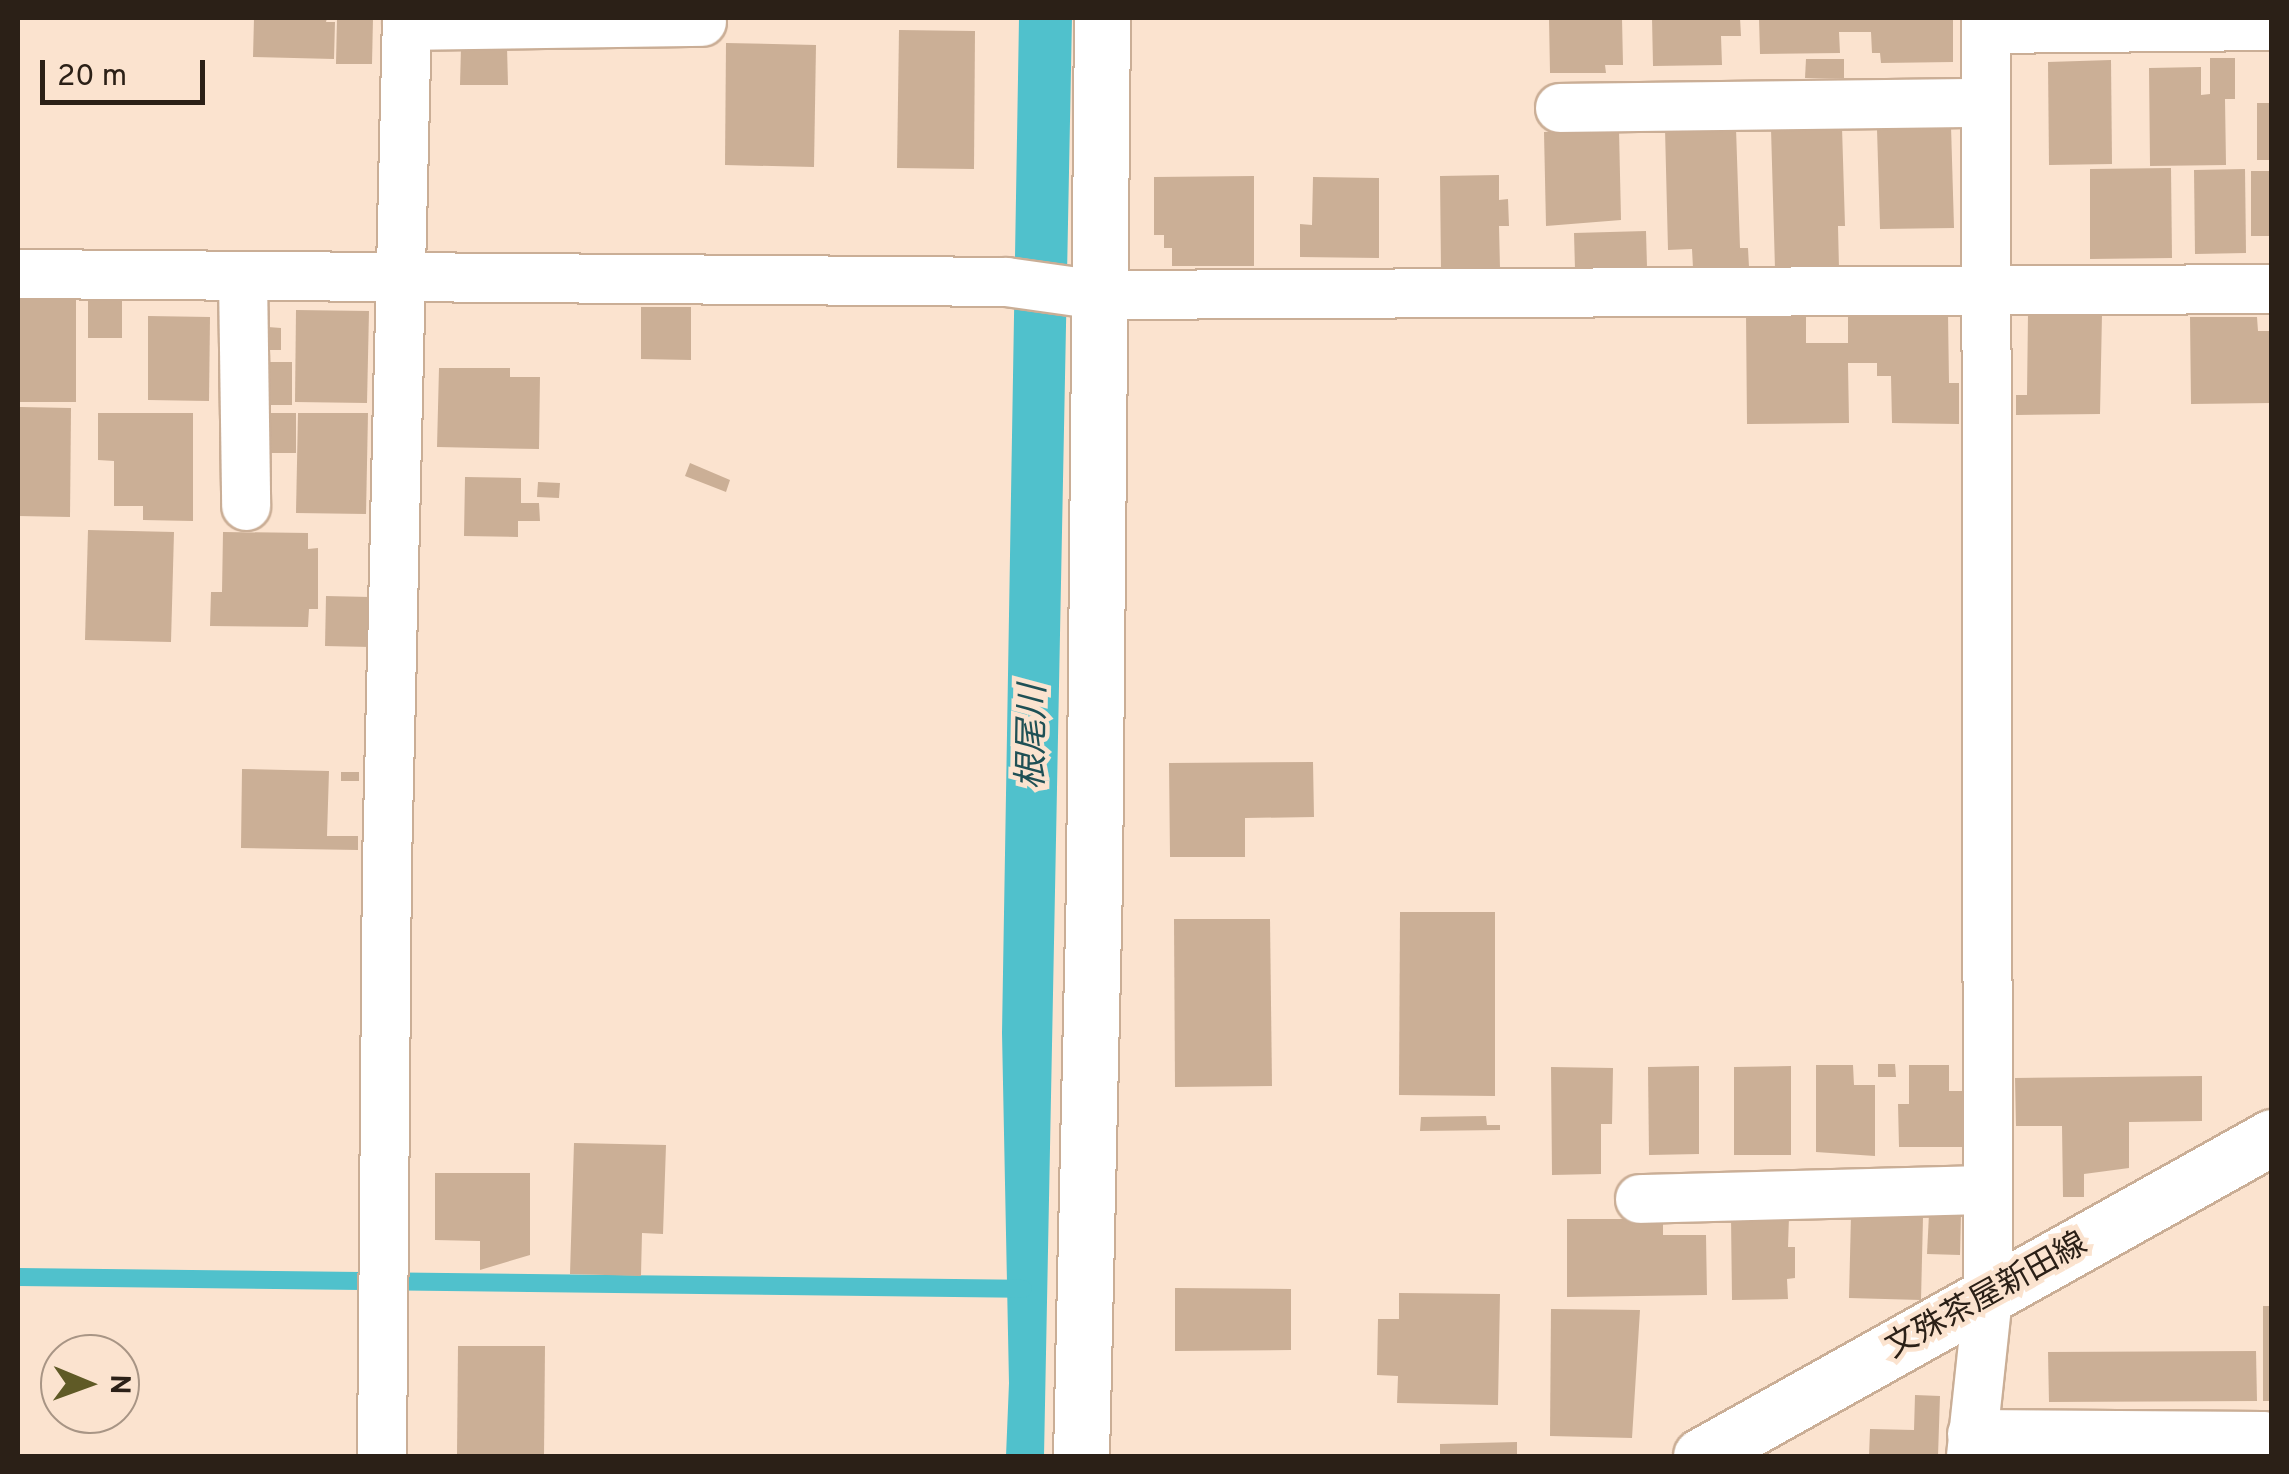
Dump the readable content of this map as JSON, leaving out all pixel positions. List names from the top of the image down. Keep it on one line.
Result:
{"streets":{"street":["文殊茶屋新田線"]},"water":["根尾川"],"scale_bar":"20 m","north":"right"}
